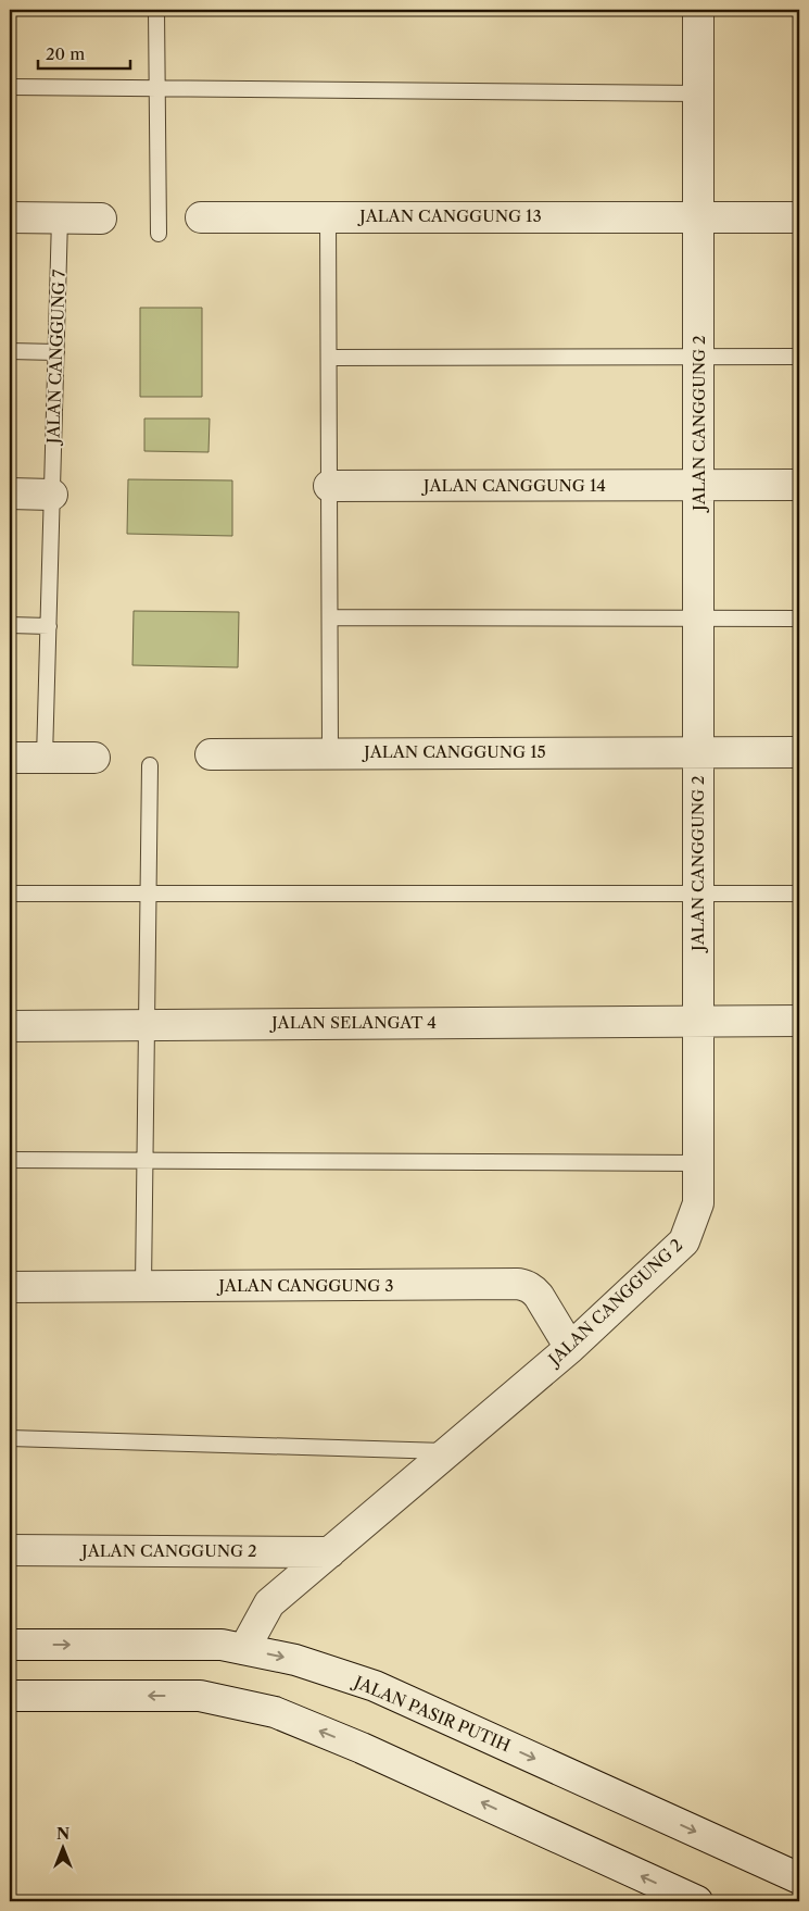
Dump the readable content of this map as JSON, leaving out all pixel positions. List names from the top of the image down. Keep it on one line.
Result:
{"streets":{"street":["JALAN CANGGUNG 13","JALAN CANGGUNG 2","JALAN CANGGUNG 14","JALAN CANGGUNG 15","JALAN SELANGAT 4","JALAN CANGGUNG 3","JALAN PASIR PUTIH"],"lane":["JALAN CANGGUNG 7"]},"crossings":[["JALAN CANGGUNG 13","JALAN CANGGUNG 2"],["JALAN CANGGUNG 2","JALAN CANGGUNG 14"],["JALAN CANGGUNG 2","JALAN CANGGUNG 15"],["JALAN CANGGUNG 2","JALAN SELANGAT 4"],["JALAN CANGGUNG 2","JALAN CANGGUNG 3"],["JALAN CANGGUNG 2","JALAN PASIR PUTIH"]],"scale_bar":"20 m","north":"top"}
